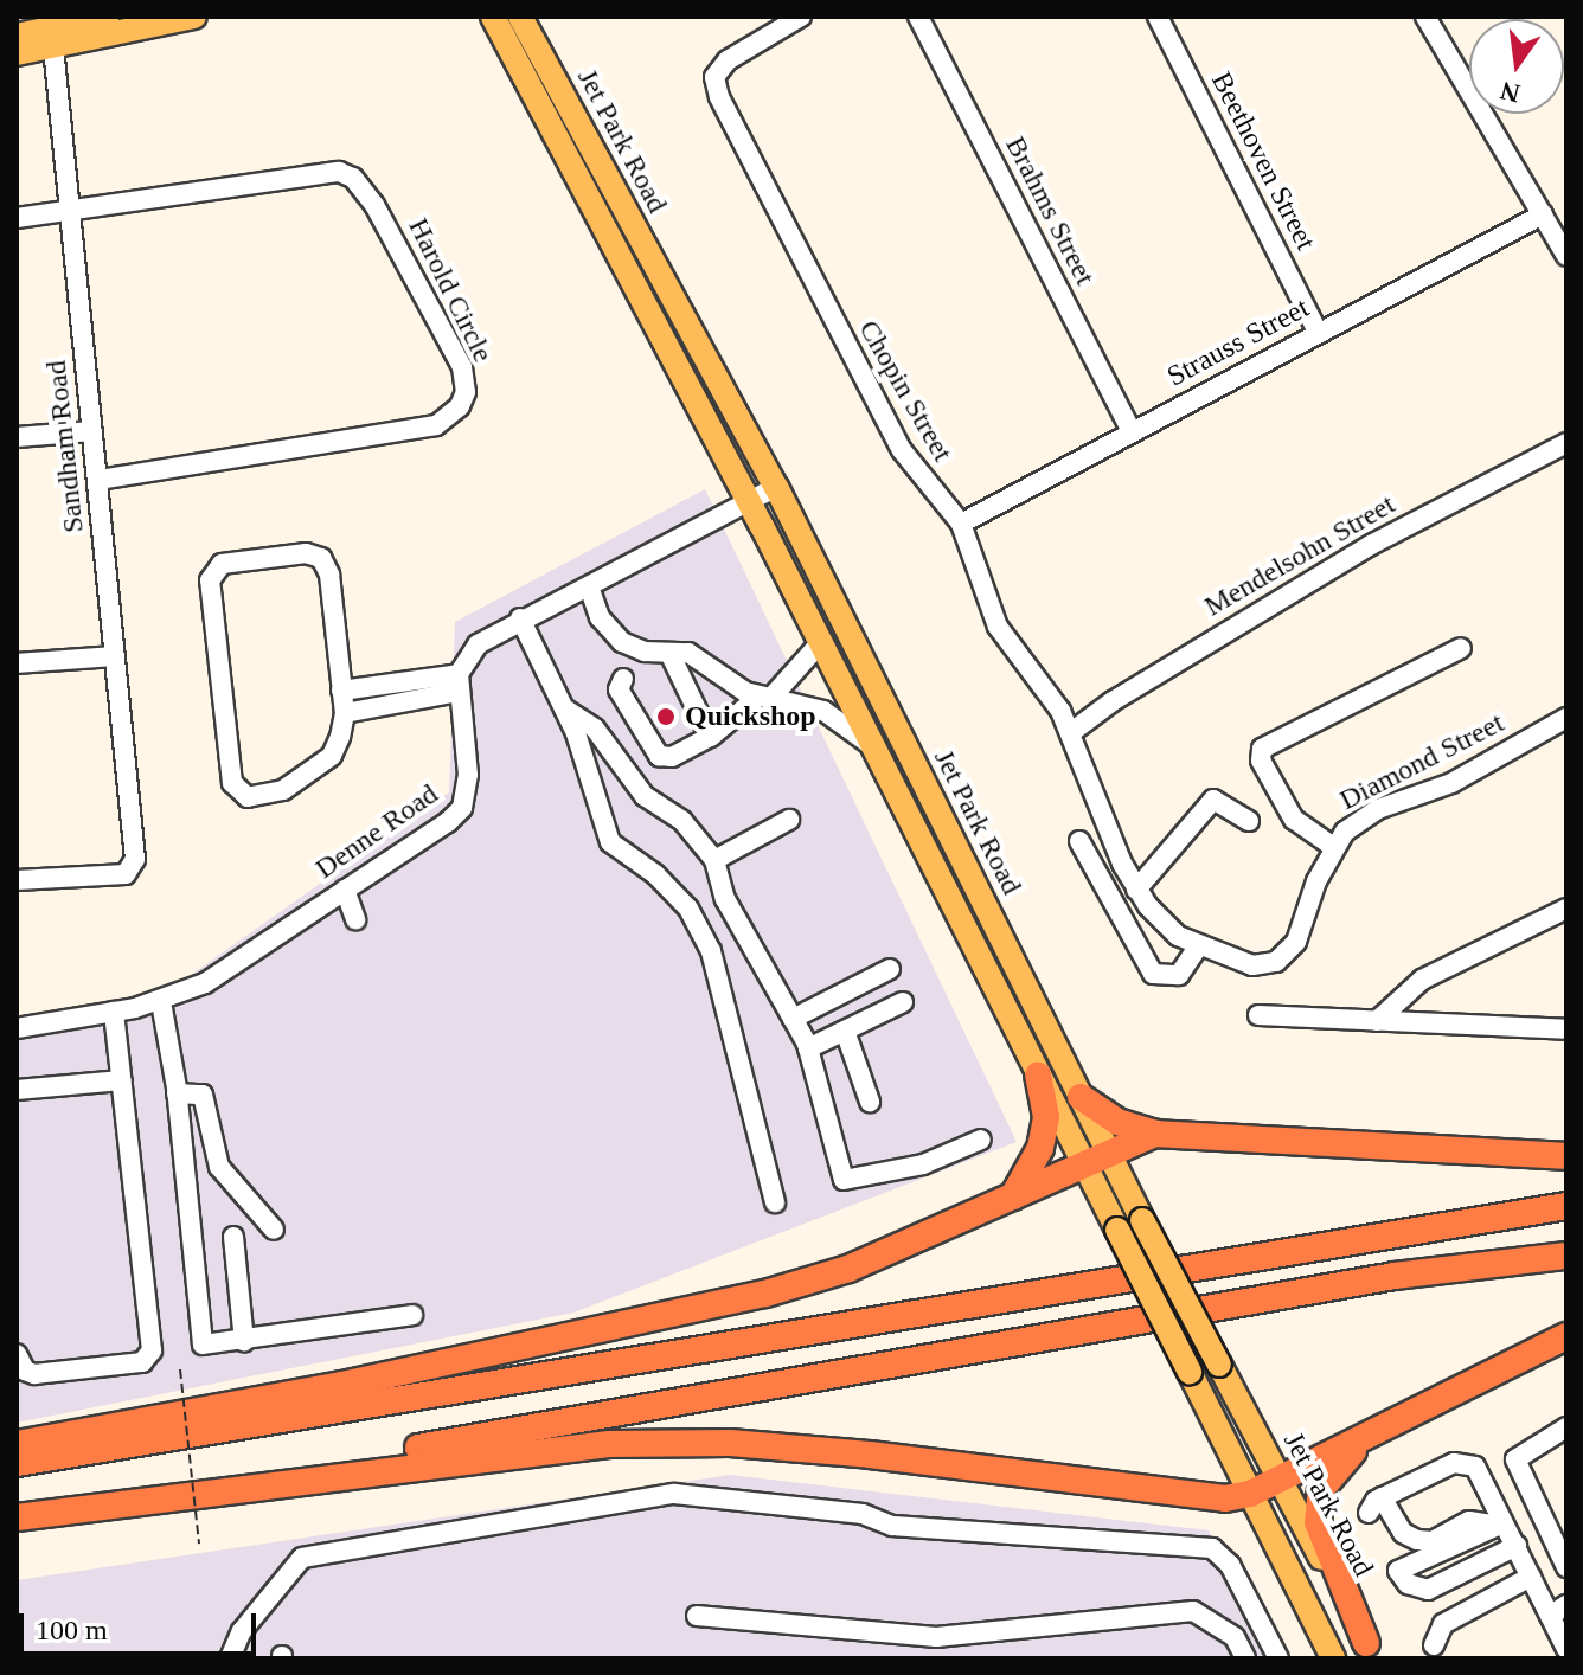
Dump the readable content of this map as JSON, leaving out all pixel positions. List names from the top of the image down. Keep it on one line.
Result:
{"streets":{"main road":["Jet Park Road"],"street":["Beethoven Street","Brahms Street","Harold Circle","Strauss Street","Chopin Street","Sandham Road","Mendelsohn Street","Diamond Street","Denne Road"]},"crossings":[["Beethoven Street","Strauss Street"],["Brahms Street","Strauss Street"],["Harold Circle","Sandham Road"],["Strauss Street","Chopin Street"],["Chopin Street","Mendelsohn Street"],["Chopin Street","Diamond Street"]],"places":["Quickshop"],"scale_bar":"100 m","north":"bottom"}
